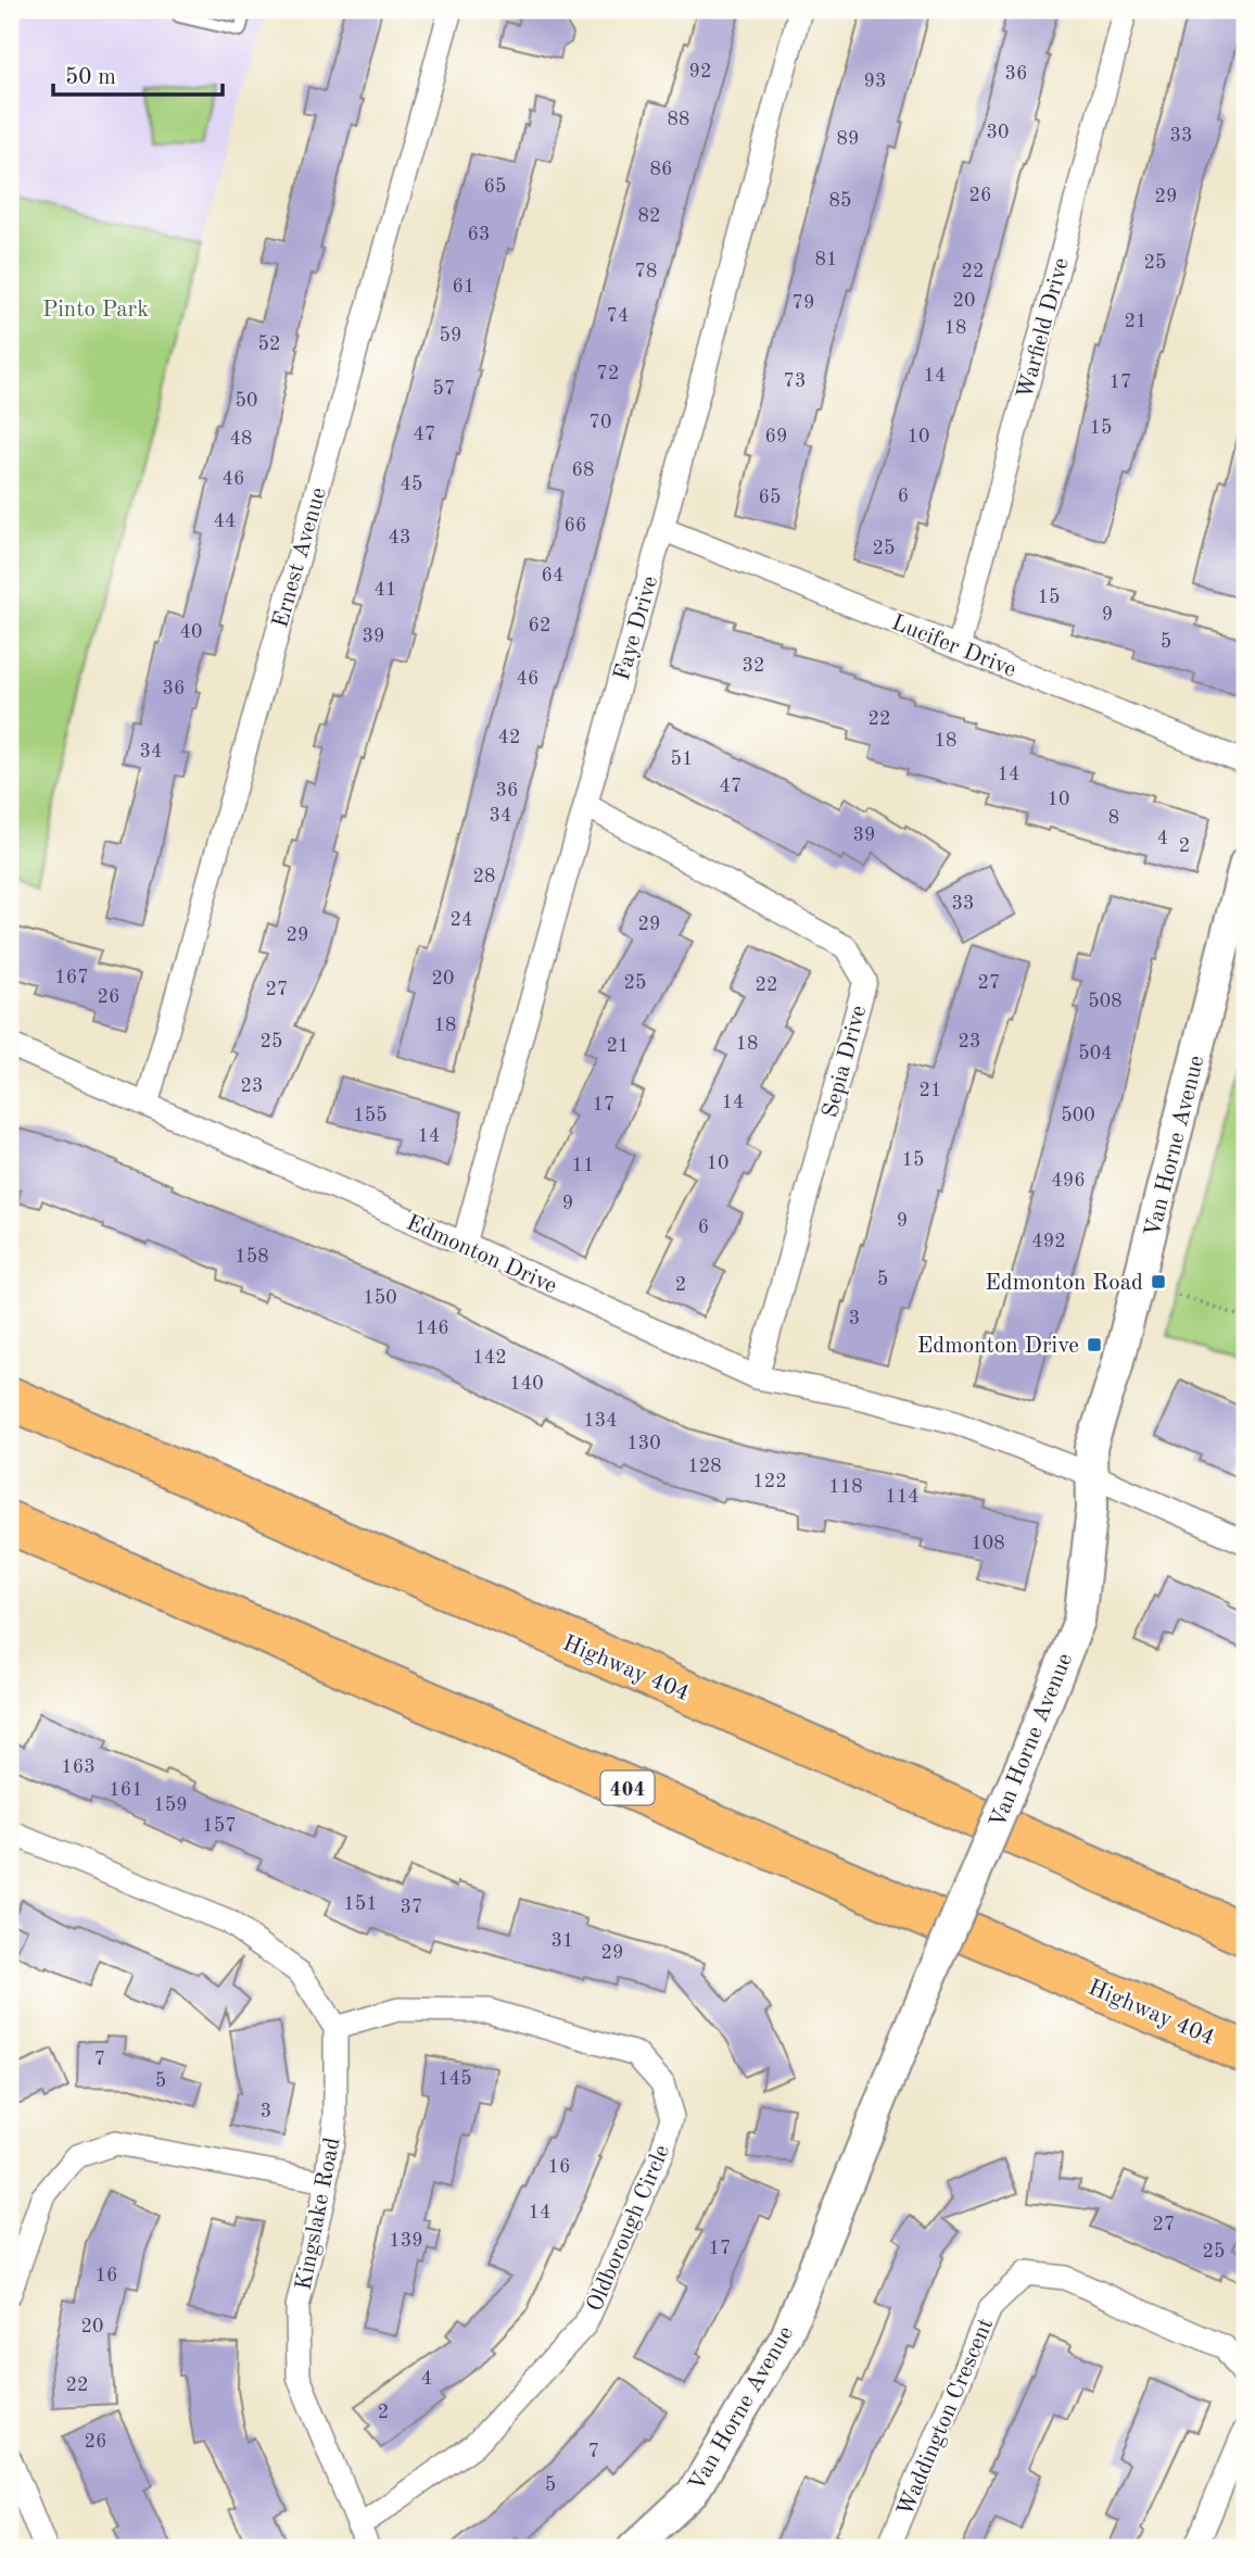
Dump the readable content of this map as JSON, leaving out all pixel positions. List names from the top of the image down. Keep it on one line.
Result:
{"streets":{"highway":["Highway 404","404"],"street":["Warfield Drive","Ernest Avenue","Faye Drive","Lucifer Drive","Sepia Drive","Van Horne Avenue","Edmonton Drive","Kingslake Road","Oldborough Circle","Waddington Crescent"]},"crossings":[["Warfield Drive","Lucifer Drive"],["Ernest Avenue","Edmonton Drive"],["Faye Drive","Lucifer Drive"],["Faye Drive","Sepia Drive"],["Faye Drive","Edmonton Drive"],["Sepia Drive","Edmonton Drive"],["Van Horne Avenue","Edmonton Drive"],["Kingslake Road","Oldborough Circle"]],"parks":["Pinto Park"],"places":{"transit":["Edmonton Road","Edmonton Drive"]},"house_numbers":["92","36","93","88","30","33","89","86","65","26","29","85","82","63","81","25","78","22","61","20","79","74","21","18","59","52","72","14","73","17","57","50","70","15","47","69","10","48","68","46","45","6","65","44","66","43","25","64","41","15","9","62","40","39","5","32","46","36","22","42","18","34","51","14","47","36","10","34","8","39","4","2","28","33","24","29","29","167","20","25","27","22","27","26","508","18","25","23","18","21","504","23","21","14","17","155","500","14","15","10","11","496","9","9","6","492","158","5","2","150","3","146","142","140","134","130","128","122","118","114","108","163","161","159","157","151","37","31","29","7","145","5","3","16","14","27","139","17","25","16","20","4","22","2","26","7","5"],"scale_bar":"50 m"}
